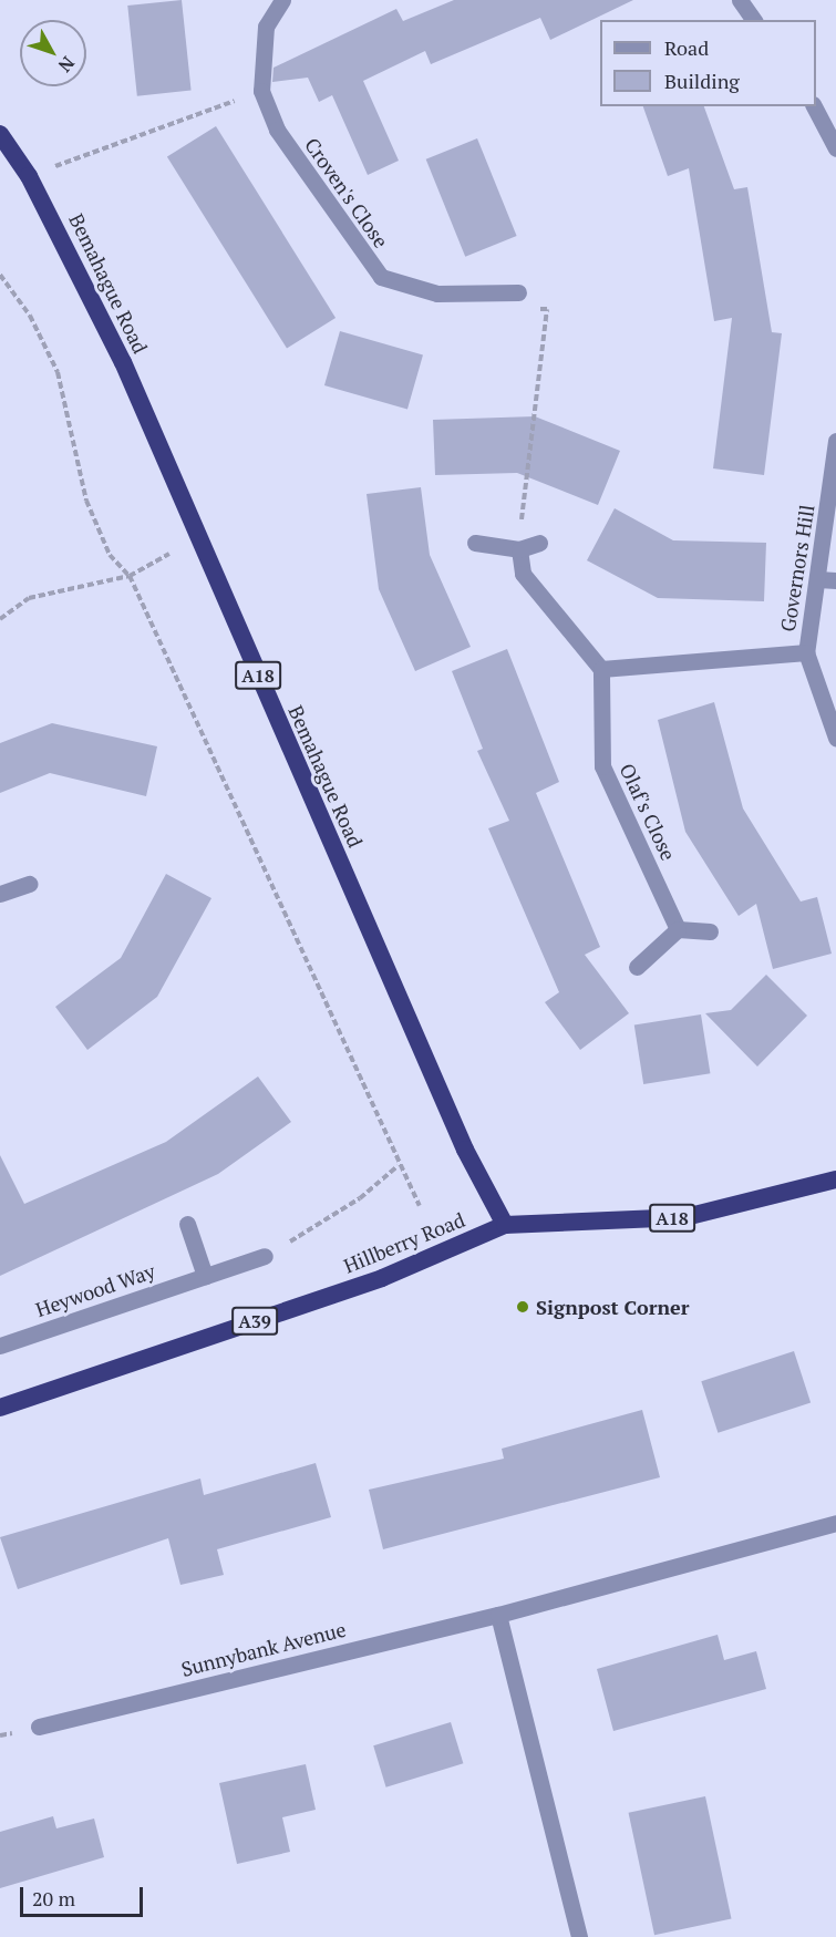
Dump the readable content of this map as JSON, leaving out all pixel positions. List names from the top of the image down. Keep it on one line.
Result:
{"streets":{"highway":["Bemahague Road","A18","Hillberry Road","A39"],"street":["Croven's Close","Governors Hill","Olaf's Close","Heywood Way","Sunnybank Avenue"]},"crossings":[["Bemahague Road","Hillberry Road"]],"places":["Signpost Corner"],"legend":["Road","Building"],"scale_bar":"20 m","north":"bottom right"}
